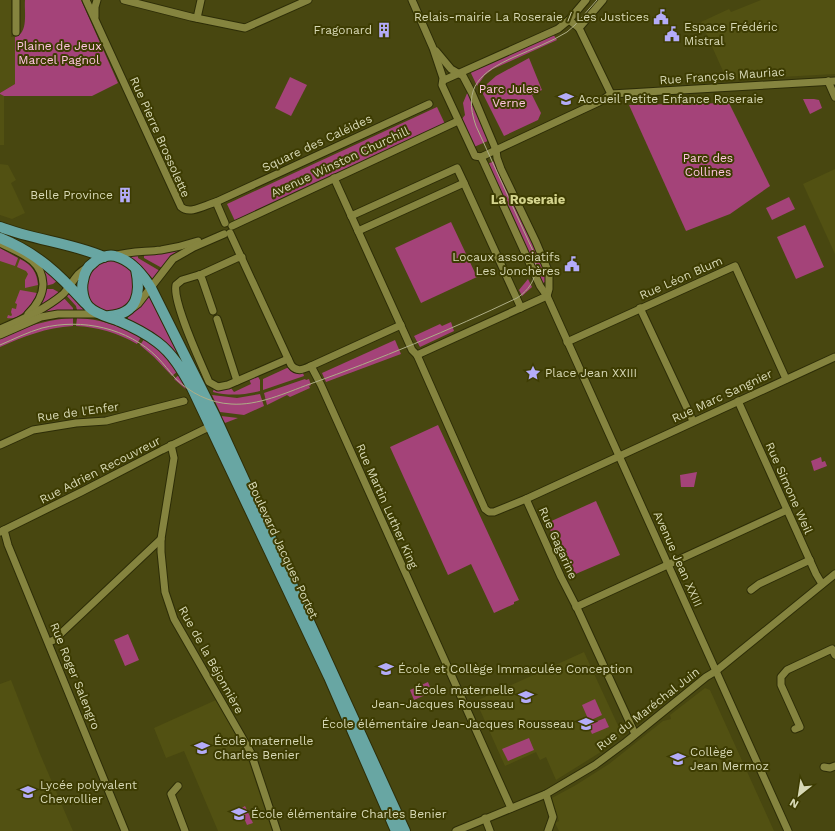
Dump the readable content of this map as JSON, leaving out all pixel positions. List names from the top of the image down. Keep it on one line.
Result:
{"streets":{"main road":["Avenue Winston Churchill","Boulevard Jacques Portet"],"street":["Rue François Mauriac","Rue Pierre Brossolette","Square des Caléides","Rue Léon Blum","Rue Marc Sangnier","Rue de l'Enfer","Rue Adrien Recouvreur","Rue Simone Weil","Rue Martin Luther King","Rue Gagarine","Avenue Jean XXIII","Rue de la Béjonnière","Rue Roger Salengro","Rue du Maréchal Juin"]},"crossings":[["Rue Pierre Brossolette","Square des Caléides"],["Avenue Winston Churchill","Rue Gagarine"],["Avenue Winston Churchill","Boulevard Jacques Portet"],["Avenue Winston Churchill","Avenue Jean XXIII"],["Rue Léon Blum","Rue Marc Sangnier"],["Rue Léon Blum","Avenue Jean XXIII"],["Rue Marc Sangnier","Rue Simone Weil"],["Rue Marc Sangnier","Rue Gagarine"],["Rue Marc Sangnier","Avenue Jean XXIII"],["Rue Adrien Recouvreur","Boulevard Jacques Portet"],["Rue Adrien Recouvreur","Rue de la Béjonnière"],["Rue Adrien Recouvreur","Rue Roger Salengro"],["Rue Simone Weil","Rue du Maréchal Juin"],["Rue Martin Luther King","Rue du Maréchal Juin"],["Rue Gagarine","Rue du Maréchal Juin"],["Avenue Jean XXIII","Rue du Maréchal Juin"]],"districts":["La Roseraie"],"parks":["Plaine de Jeux Marcel Pagnol","Parc Jules Verne","Parc des Collines"],"places":{"public building":["Relais-mairie La Roseraie / Les Justices","Espace Frédéric Mistral","Locaux associatifs Les Jonchères"],"building":["Fragonard","Belle Province"],"school or university":["Accueil Petite Enfance Roseraie","École et Collège Immaculée Conception","École maternelle Jean-Jacques Rousseau","École élémentaire Jean-Jacques Rousseau","École maternelle Charles Benier","Collège Jean Mermoz","Lycée polyvalent Chevrollier","École élémentaire Charles Benier"],"place":["Place Jean XXIII"]},"north":"bottom left"}
